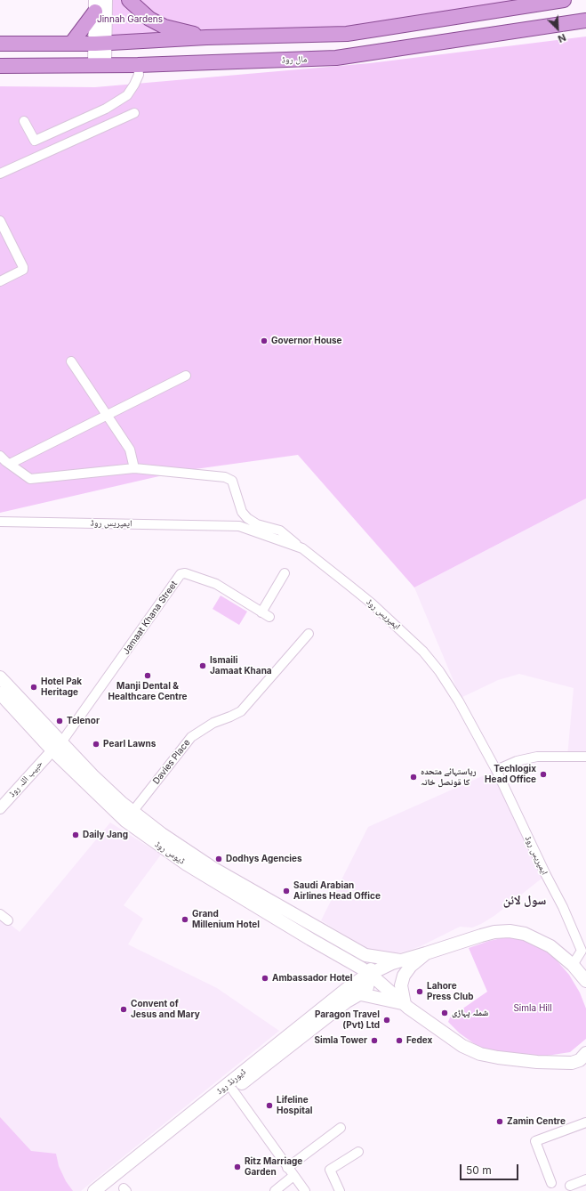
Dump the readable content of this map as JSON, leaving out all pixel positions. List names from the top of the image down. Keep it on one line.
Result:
{"streets":{"main road":["مال روڈ","ڈیوس روڈ","ڈیورنڈ روڈ"],"street":["ایمپریس روڈ","Jamaat Khana Street","Davies Place","حبیب اللہ روڈ"]},"crossings":[["Jamaat Khana Street","حبیب اللہ روڈ"],["Jamaat Khana Street","ڈیوس روڈ"],["Davies Place","ڈیوس روڈ"],["حبیب اللہ روڈ","ڈیوس روڈ"],["ڈیوس روڈ","ڈیورنڈ روڈ"]],"districts":["سول لائن"],"parks":["Jinnah Gardens","Simla Hill"],"places":["Governor House","Ismaili Jamaat Khana","Manji Dental & Healthcare Centre","Hotel Pak Heritage","Telenor","Pearl Lawns","Techlogix Head Office","ریاستہائے متحدہ کا قونصل خانہ","Daily Jang","Dodhys Agencies","Saudi Arabian Airlines Head Office","Grand Millenium Hotel","Ambassador Hotel","Lahore Press Club","Convent of Jesus and Mary","شملہ پہاڑی","Paragon Travel (Pvt) Ltd","Simla Tower","Fedex","Lifeline Hospital","Zamin Centre","Ritz Marriage Garden"],"scale_bar":"50 m","north":"bottom right"}
